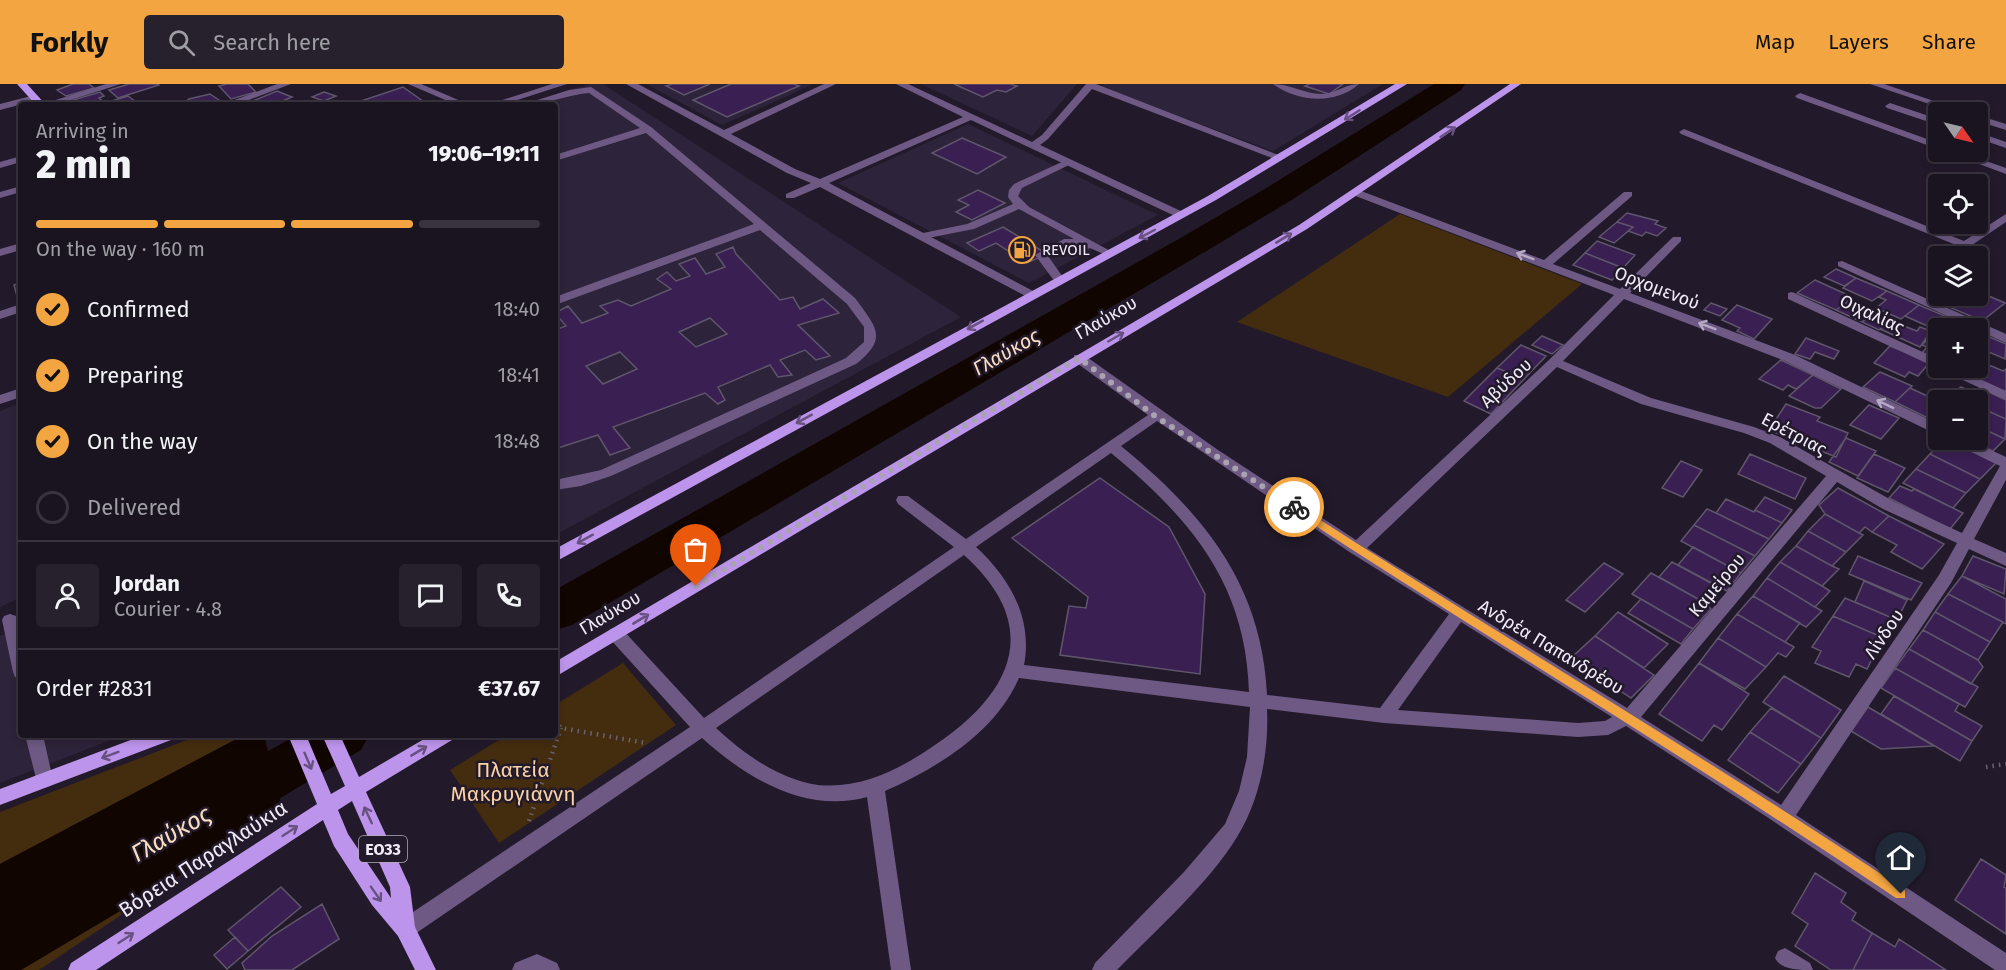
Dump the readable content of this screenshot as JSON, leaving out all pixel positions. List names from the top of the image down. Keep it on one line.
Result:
{"streets":{"main road":["Γλαύκου","ΕΟ33","Βόρεια Παραγλαύκια"],"street":["Ορχομενού","Οιχαλίας","Αβύδου","Ερέτριας","Καμείρου","Λίνδου","Ανδρέα Παπανδρέου"]},"crossings":[["Ορχομενού","Γλαύκου"],["Ορχομενού","Αβύδου"],["Γλαύκου","Ανδρέα Παπανδρέου"],["Αβύδου","Ερέτριας"],["Αβύδου","Ανδρέα Παπανδρέου"],["Ερέτριας","Καμείρου"],["Ερέτριας","Λίνδου"],["Καμείρου","Ανδρέα Παπανδρέου"],["Λίνδου","Ανδρέα Παπανδρέου"],["ΕΟ33","Βόρεια Παραγλαύκια"]],"one_way":["Ορχομενού","Βόρεια Παραγλαύκια"],"water":["Γλαύκος"],"parks":["Πλατεία Μακρυγιάννη"],"places":{"fuel station":["REVOIL"]},"north":"bottom right","page":{"header":"Forkly","search":"Search here","nav":["Map","Layers","Share"],"map_buttons":["+","−"],"heading":["2 min","Arriving in","19:06–19:11"],"panel":["Jordan","Courier · 4.8","Order #2831","€37.67"],"bar":"On the way · 160 m","list":[["Confirmed","18:40"],["Preparing","18:41"],["On the way","18:48"],"Delivered"]}}
